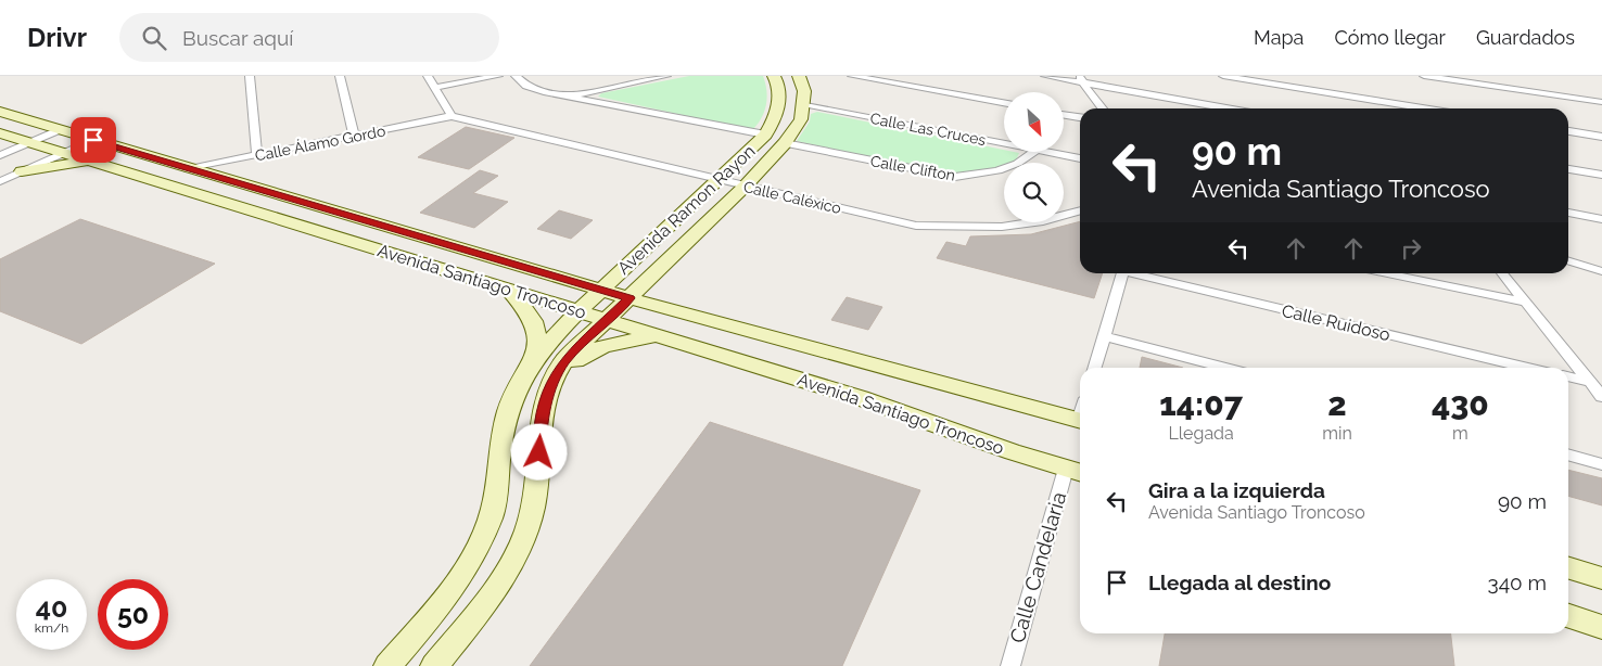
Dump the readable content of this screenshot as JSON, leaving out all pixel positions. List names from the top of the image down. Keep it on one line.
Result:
{"streets":{"main road":["Avenida Ramon Rayon","Avenida Santiago Troncoso"],"street":["Calle Las Cruces","Calle Álamo Gordo","Calle Clifton","Calle Caléxico","Calle Ruidoso","Calle Candelaria"]},"crossings":[["Calle Las Cruces","Avenida Ramon Rayon"],["Calle Álamo Gordo","Calle Caléxico"],["Calle Álamo Gordo","Avenida Santiago Troncoso"],["Calle Clifton","Avenida Ramon Rayon"],["Calle Caléxico","Avenida Ramon Rayon"],["Avenida Ramon Rayon","Avenida Santiago Troncoso"],["Avenida Santiago Troncoso","Calle Candelaria"]],"north":"bottom right","page":{"header":"Drivr","search":"Buscar aquí","nav":["Mapa","Cómo llegar","Guardados"],"turn":["90 m","Avenida Santiago Troncoso"],"eta":["14:07","Llegada","2","min","430","m"],"list":[{"name":"Gira a la izquierda","note":"Avenida Santiago Troncoso","value":"90 m"},{"name":"Llegada al destino","value":"340 m"}],"speed":"40 km/h","limit":"50"}}
